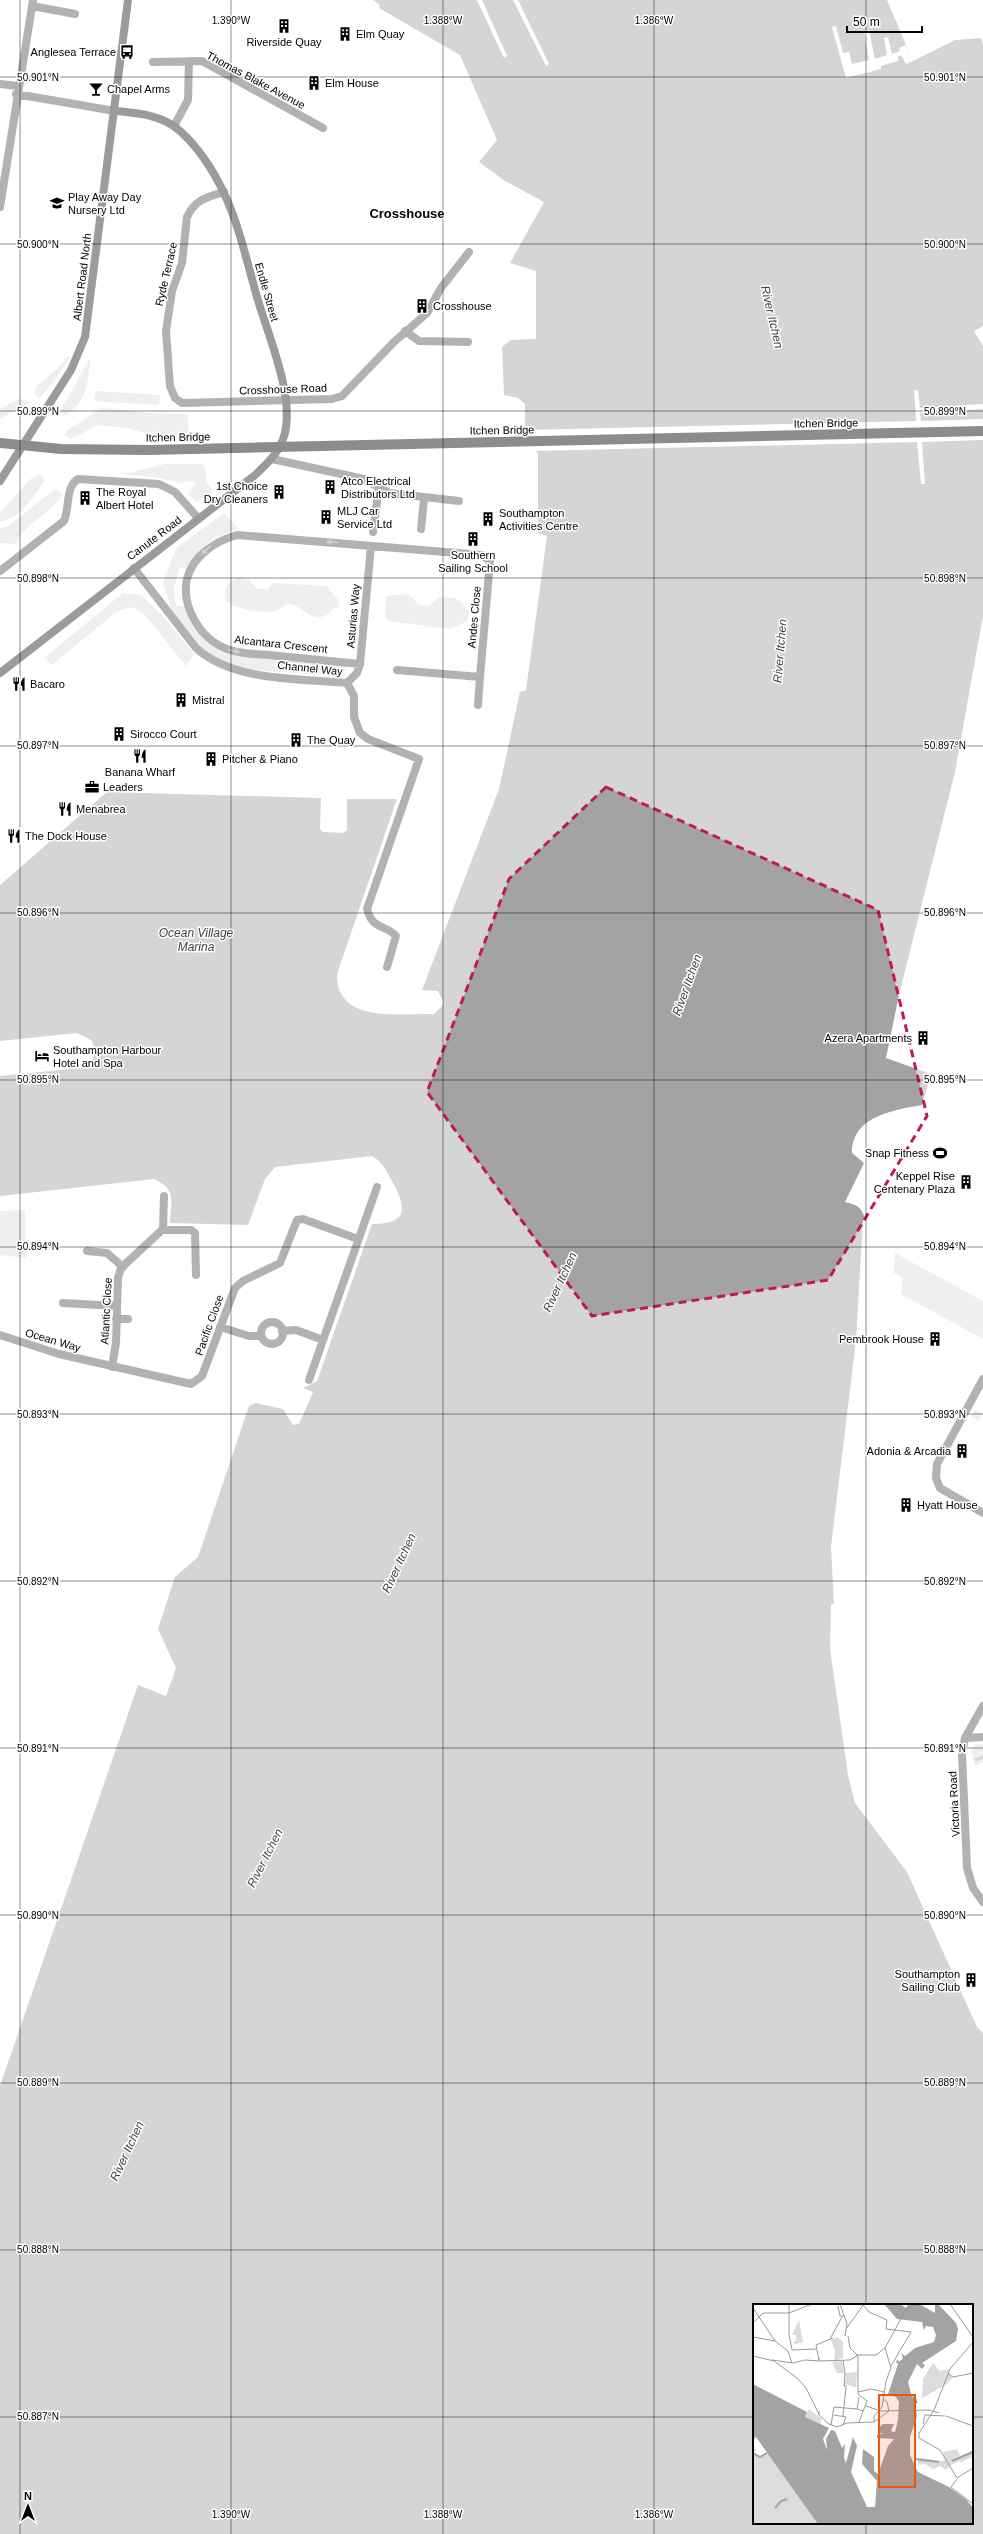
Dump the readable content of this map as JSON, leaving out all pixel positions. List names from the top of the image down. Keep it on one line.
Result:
{"streets":{"main road":["Itchen Bridge"],"street":["Thomas Blake Avenue","Ryde Terrace","Albert Road North","Endle Street","Crosshouse Road","Canute Road","Asturias Way","Andes Close","Alcantara Crescent","Channel Way","Atlantic Close","Pacific Close","Ocean Way","Victoria Road"]},"crossings":[["Ryde Terrace","Endle Street"],["Ryde Terrace","Crosshouse Road"],["Albert Road North","Itchen Bridge"],["Endle Street","Crosshouse Road"],["Endle Street","Canute Road"],["Crosshouse Road","Canute Road"],["Canute Road","Channel Way"],["Asturias Way","Andes Close"],["Asturias Way","Alcantara Crescent"],["Asturias Way","Channel Way"],["Andes Close","Alcantara Crescent"],["Atlantic Close","Ocean Way"],["Pacific Close","Ocean Way"]],"districts":["Crosshouse"],"water":["River Itchen","Ocean Village Marina"],"places":{"building":["Riverside Quay","Elm Quay","Elm House","Crosshouse","Atco Electrical Distributors Ltd","1st Choice Dry Cleaners","The Royal Albert Hotel","MLJ Car Service Ltd","Southampton Activities Centre","Southern Sailing School","Mistral","Sirocco Court","The Quay","Pitcher & Piano","Azera Apartments","Keppel Rise Centenary Plaza","Pembrook House","Adonia & Arcadia","Hyatt House","Southampton Sailing Club"],"bus stop":["Anglesea Terrace"],"bar":["Chapel Arms"],"school or university":["Play Away Day Nursery Ltd"],"restaurant":["Bacaro","Banana Wharf","Menabrea","The Dock House"],"office":["Leaders"],"hotel":["Southampton Harbour Hotel and Spa"],"sports":["Snap Fitness"]},"scale_bar":"50 m","north":"top","coordinates":["1.390°W","1.388°W","1.386°W","50.901°N","50.900°N","50.899°N","50.898°N","50.897°N","50.896°N","50.895°N","50.894°N","50.893°N","50.892°N","50.891°N","50.890°N","50.889°N","50.888°N","50.887°N"]}
